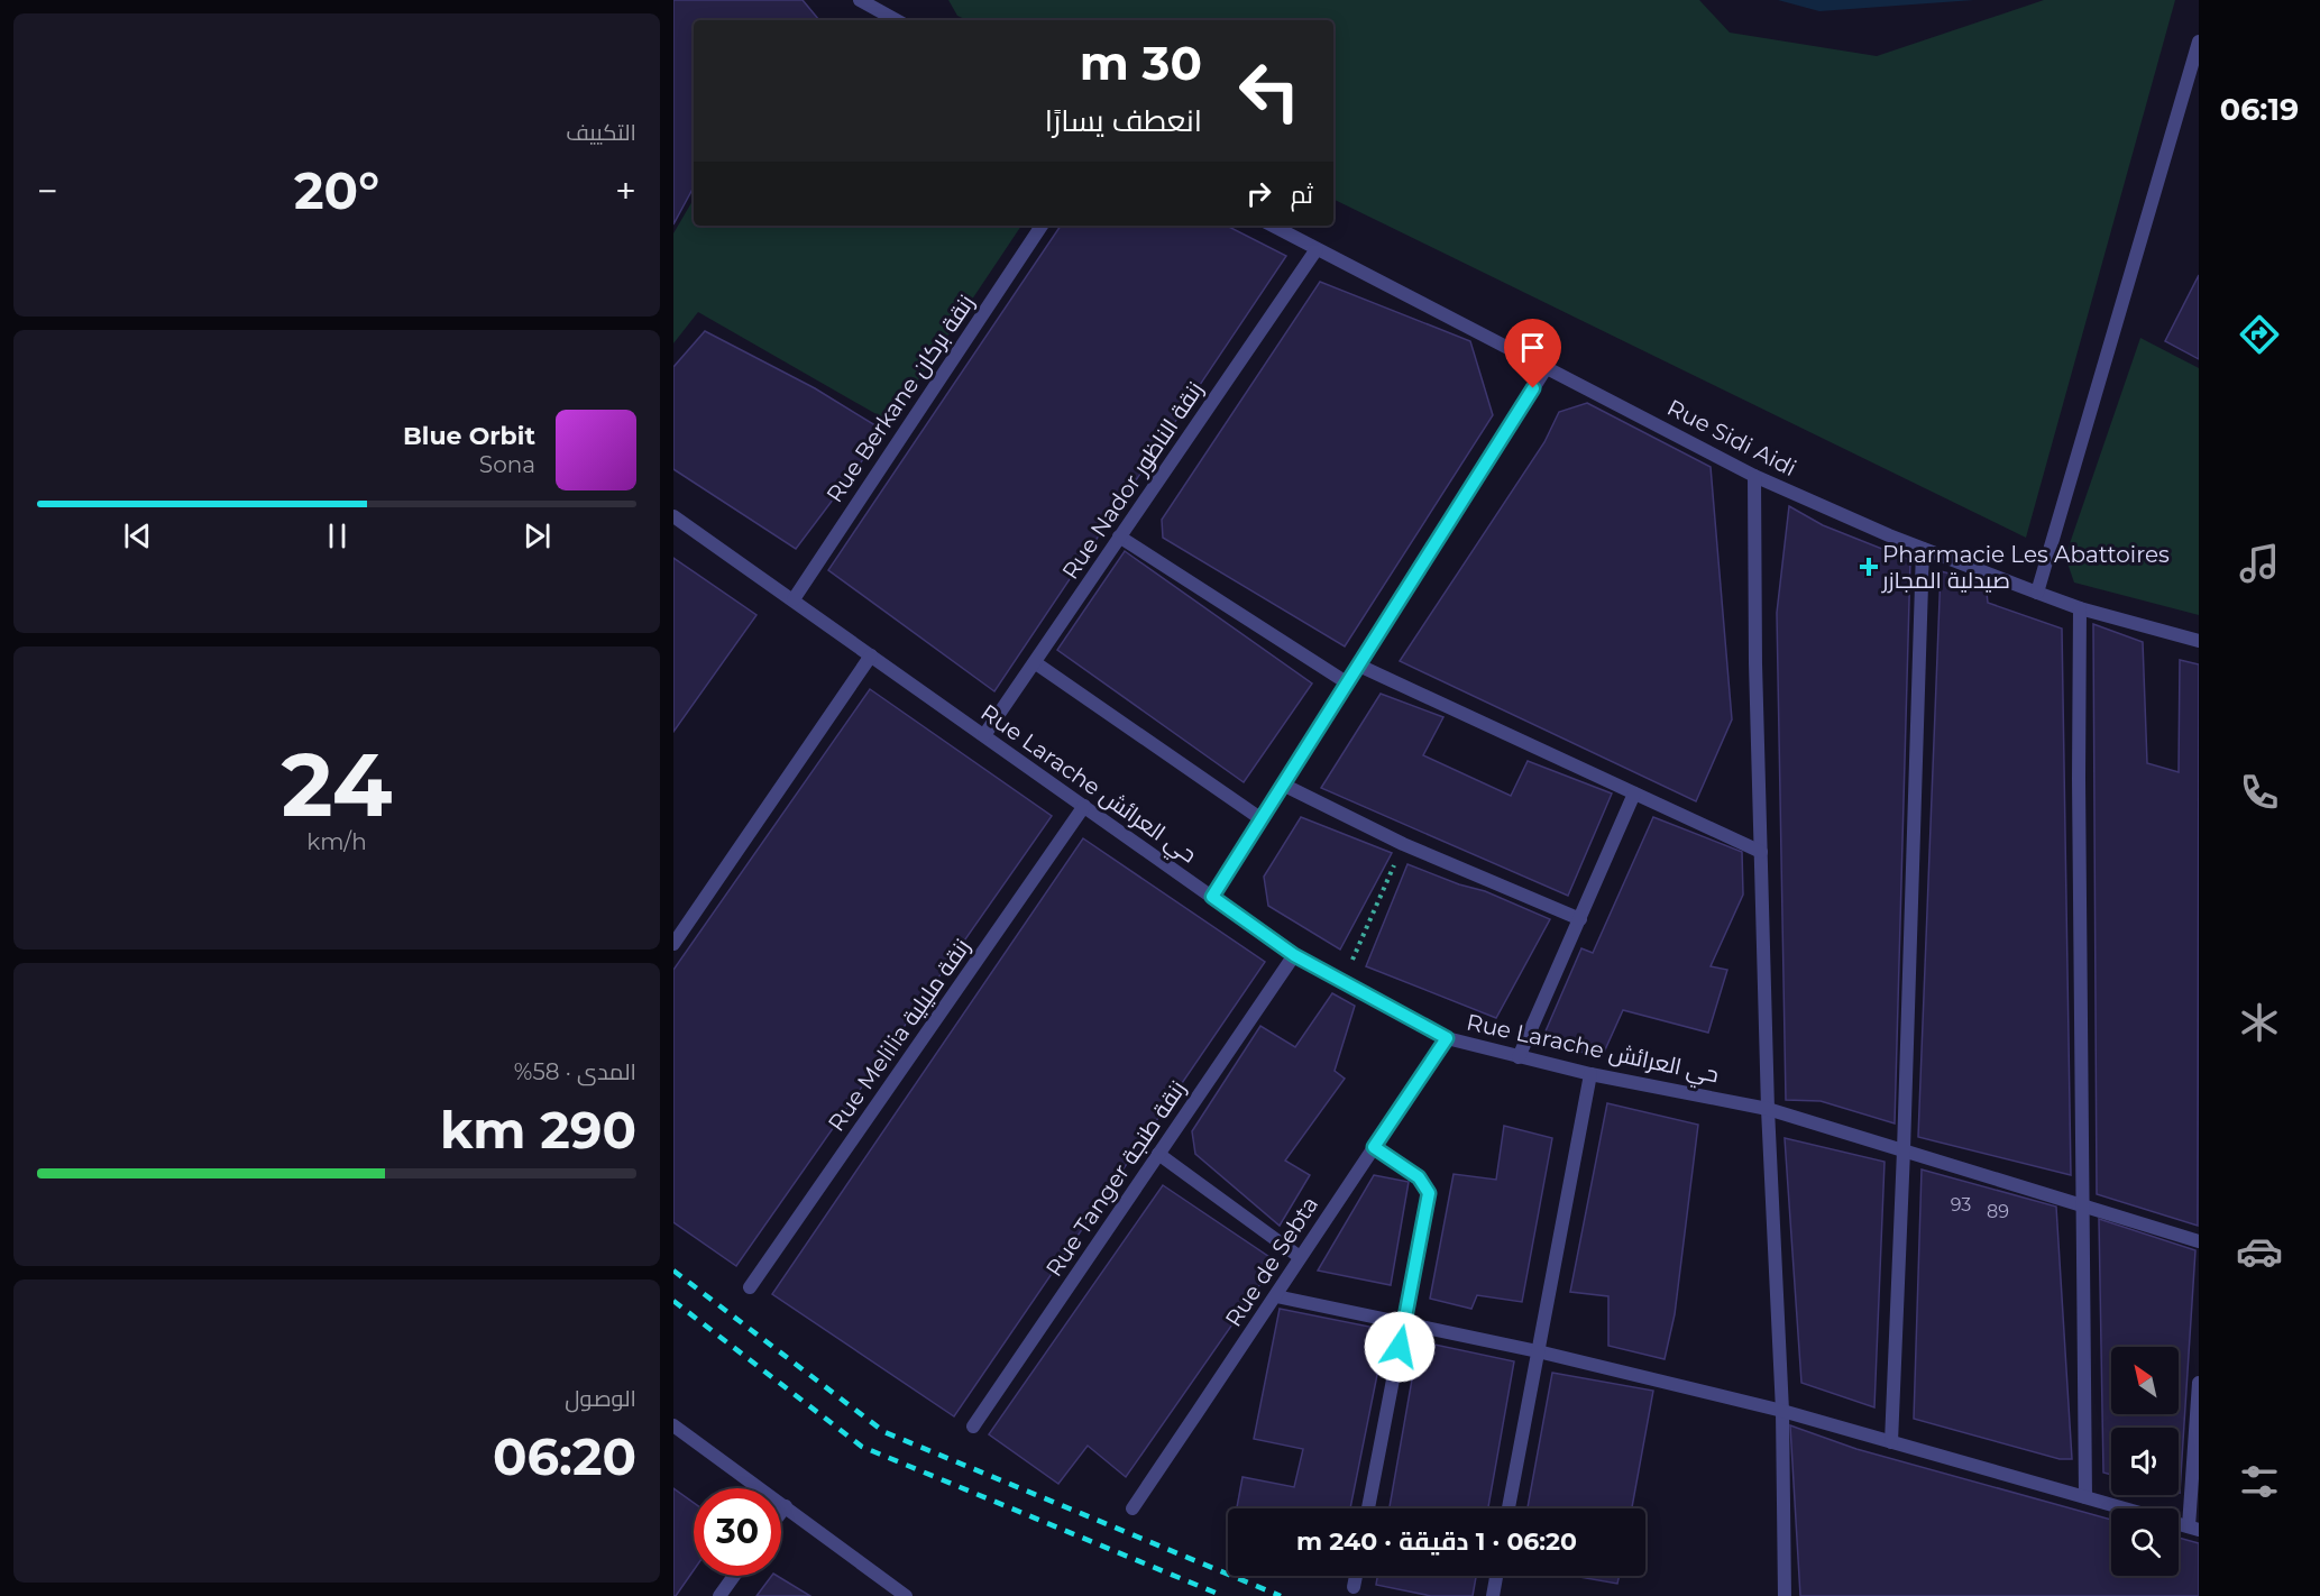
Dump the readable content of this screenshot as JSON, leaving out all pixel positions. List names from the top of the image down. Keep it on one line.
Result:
{"streets":{"street":["Rue Berkane زنقة بركان","Rue Sidi Aidi","Rue Nador زنقة الناظور","Rue Larache حي العرائش","Rue Melilia زنقة مليلية","Rue Tanger زنقة طنجة","Rue de Sebta"]},"crossings":[["Rue Berkane زنقة بركان","Rue Larache حي العرائش"],["Rue Sidi Aidi","Rue Nador زنقة الناظور"],["Rue Nador زنقة الناظور","Rue Larache حي العرائش"],["Rue Larache حي العرائش","Rue Melilia زنقة مليلية"],["Rue Larache حي العرائش","Rue Tanger زنقة طنجة"],["Rue Larache حي العرائش","Rue de Sebta"]],"places":{"health":["Pharmacie Les Abattoires صيدلية المجازر"]},"house_numbers":["93","89"],"north":"top left","page":{"tabs":"06:19","tile":["التكييف",["24","km/h"],["المدى · 58%","290 km"],["الوصول","06:20"]],"turn":["30 m","انعطف يسارًا"],"then":"ثم","heat":["−","20°","+"],"song":["Blue Orbit","Sona"],"limit":"30","trip":"06:20 · 1 دقيقة · 240 m"}}
